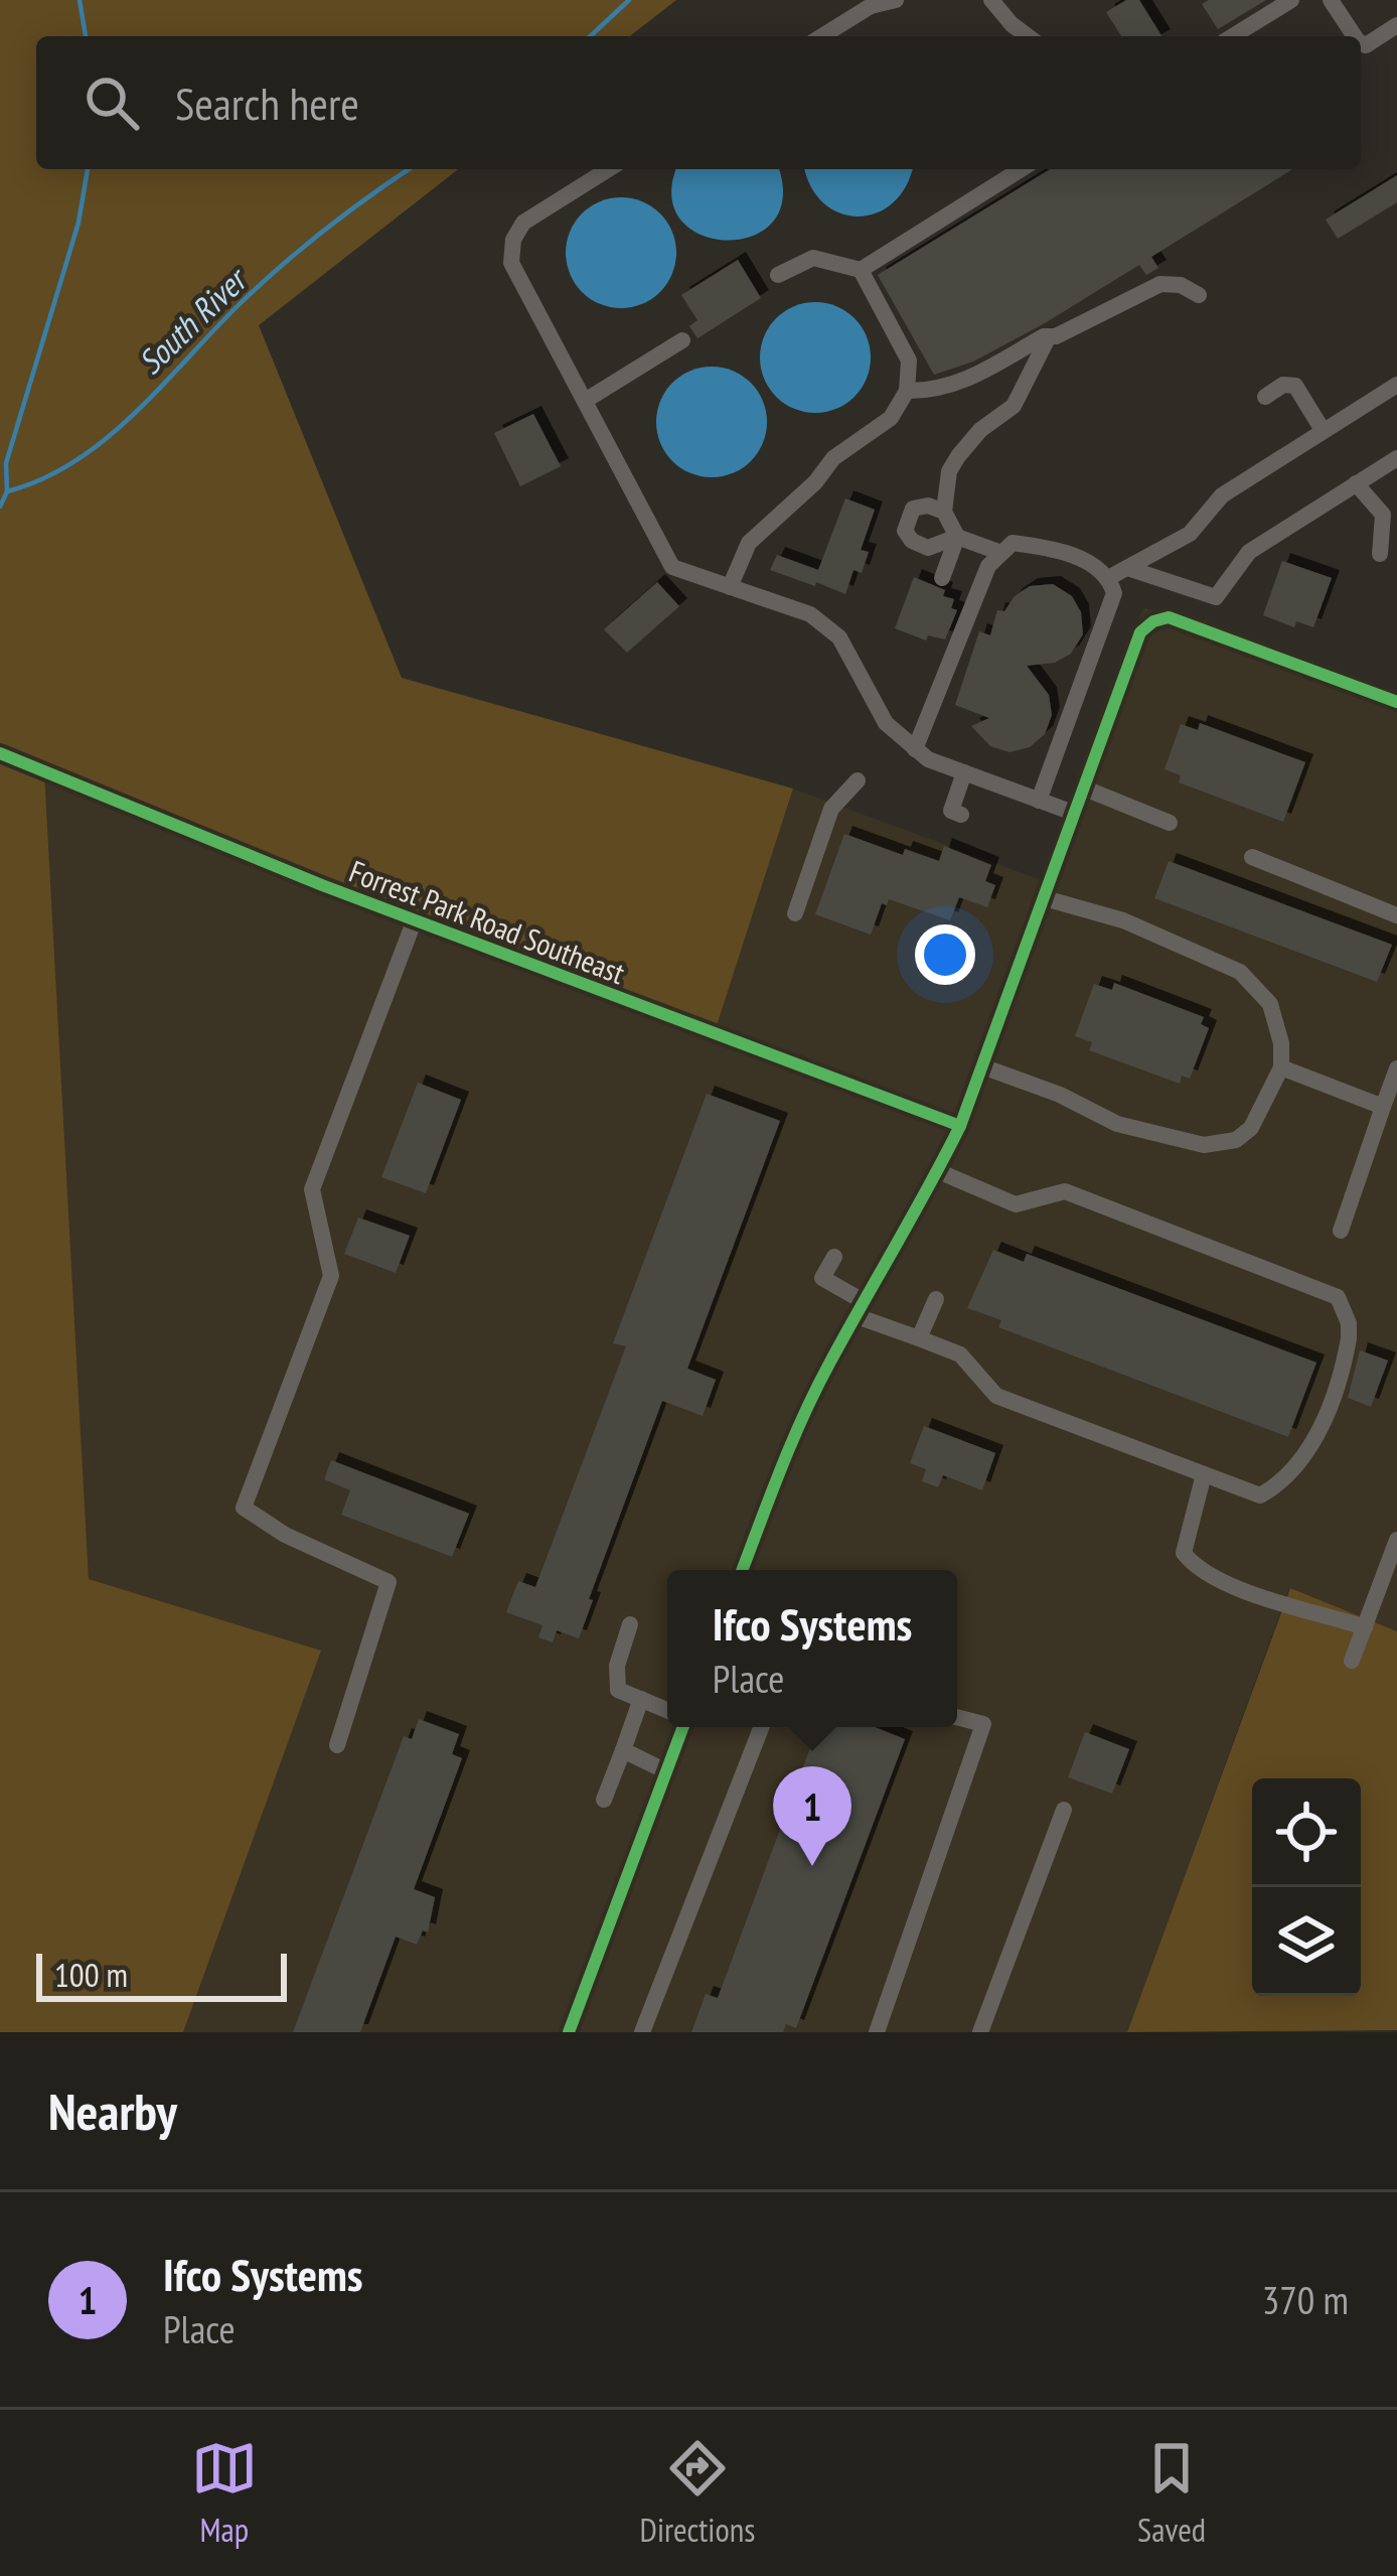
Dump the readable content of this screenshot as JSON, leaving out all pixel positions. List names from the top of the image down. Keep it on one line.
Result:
{"streets":{"street":["Forrest Park Road Southeast"]},"water":["South River"],"scale_bar":"100 m","page":{"search":"Search here","popup":["Ifco Systems","Place"],"pins":"1","scale":"100 m","heading":"Nearby","list":[{"mark":"1","name":"Ifco Systems","note":"Place","value":"370 m"}],"nav":["Map","Directions","Saved"]}}
